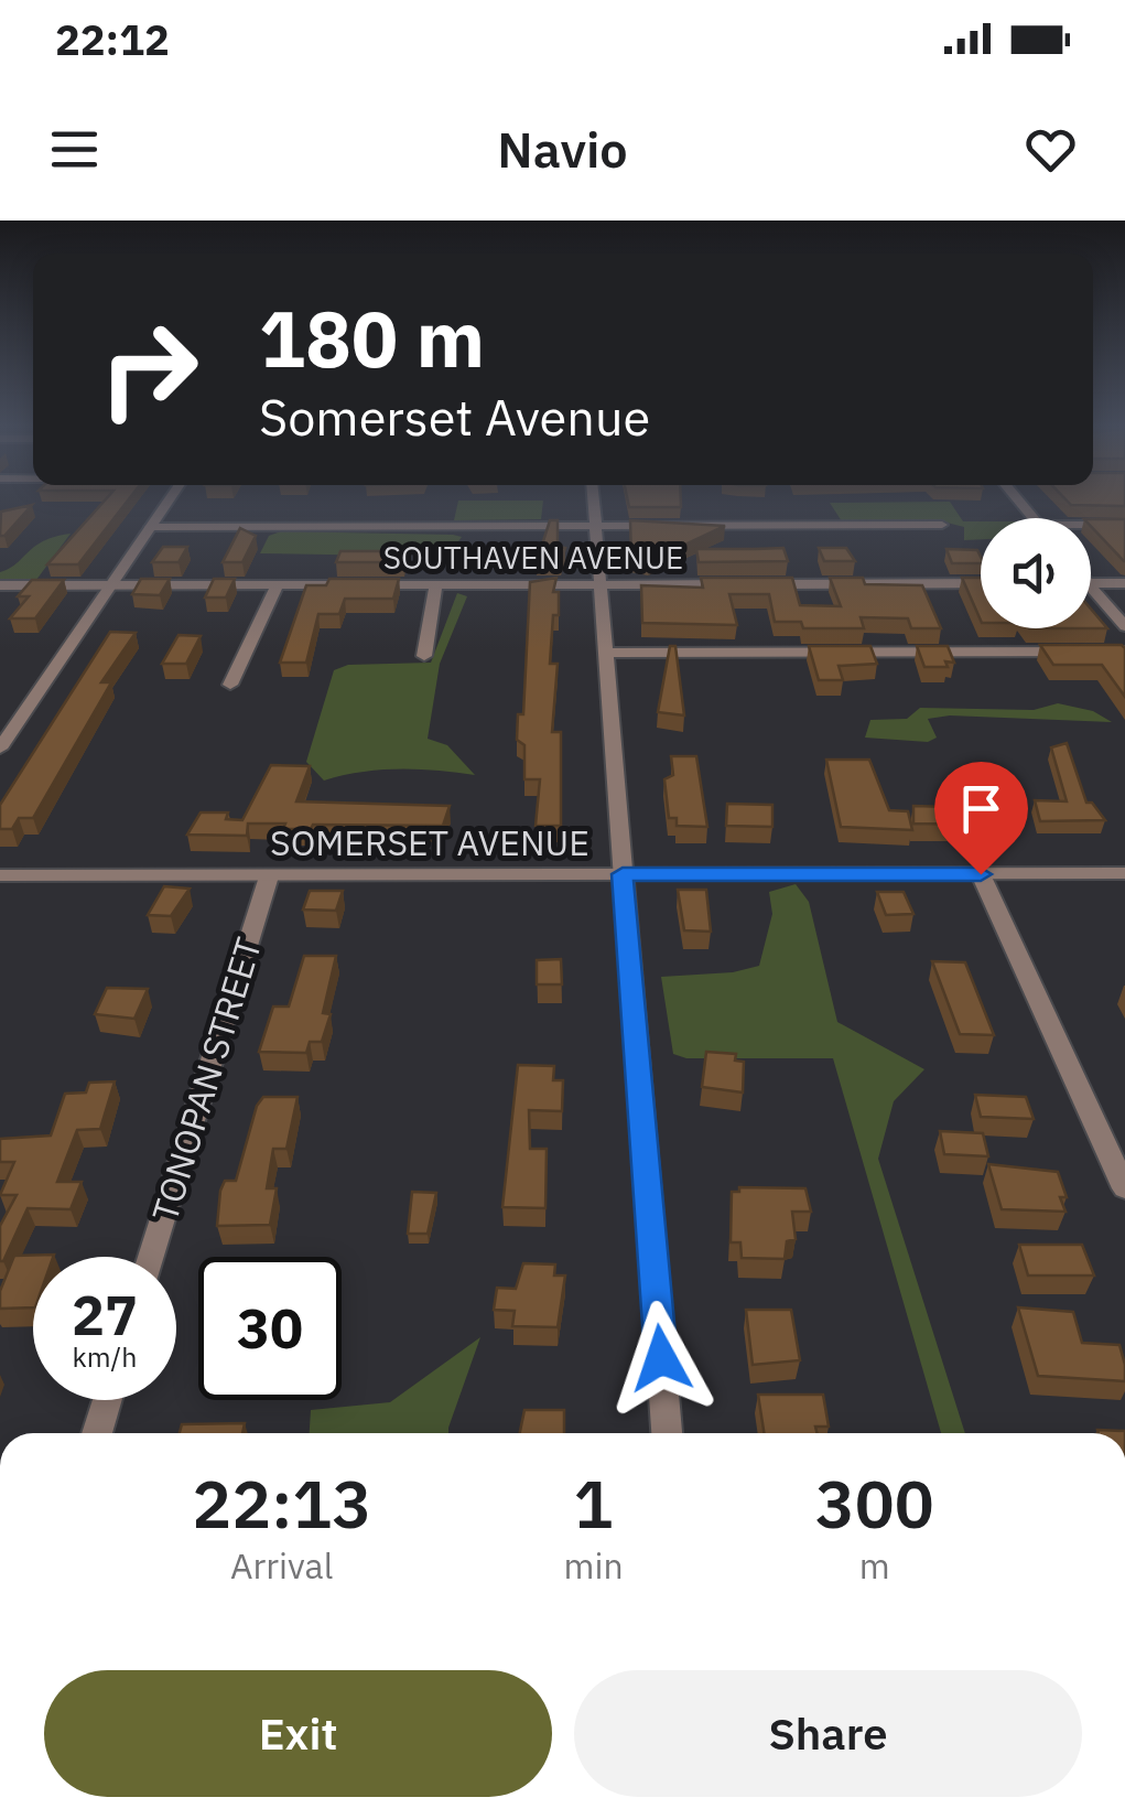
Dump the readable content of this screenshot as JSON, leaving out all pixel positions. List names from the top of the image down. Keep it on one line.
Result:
{"streets":{"street":["SOUTHAVEN AVENUE","SOMERSET AVENUE","TONOPAN STREET"]},"crossings":[["SOMERSET AVENUE","TONOPAN STREET"]],"page":{"status":"22:12","header":"Navio","turn":["180 m","Somerset Avenue"],"speed":"27 km/h","limit":"30","eta":["22:13","Arrival","1","min","300","m"],"buttons":["Exit","Share"]}}
